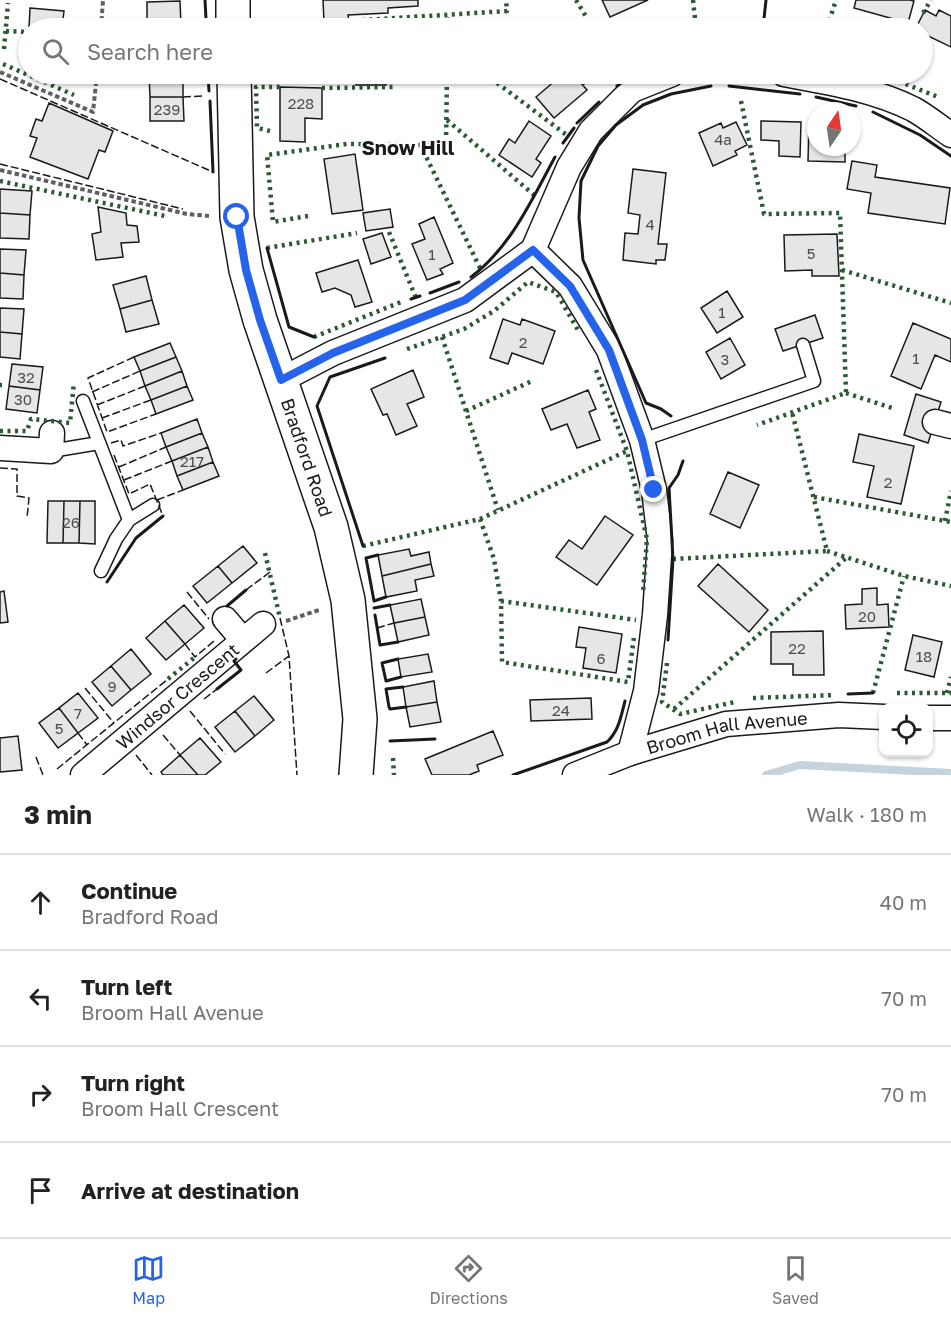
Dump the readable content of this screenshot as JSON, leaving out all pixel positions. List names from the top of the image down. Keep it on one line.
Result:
{"streets":{"street":["Bradford Road","Windsor Crescent","Broom Hall Avenue"]},"districts":["Snow Hill"],"house_numbers":["228","239","4a","4","5","1","1","2","1","3","32","30","217","2","26","20","22","18","6","9","24","7","5"],"north":"top","page":{"search":"Search here","heading":["3 min","Walk · 180 m"],"list":[["Continue","Bradford Road","40 m"],["Turn left","Broom Hall Avenue","70 m"],["Turn right","Broom Hall Crescent","70 m"],"Arrive at destination"],"nav":["Map","Directions","Saved"]}}
